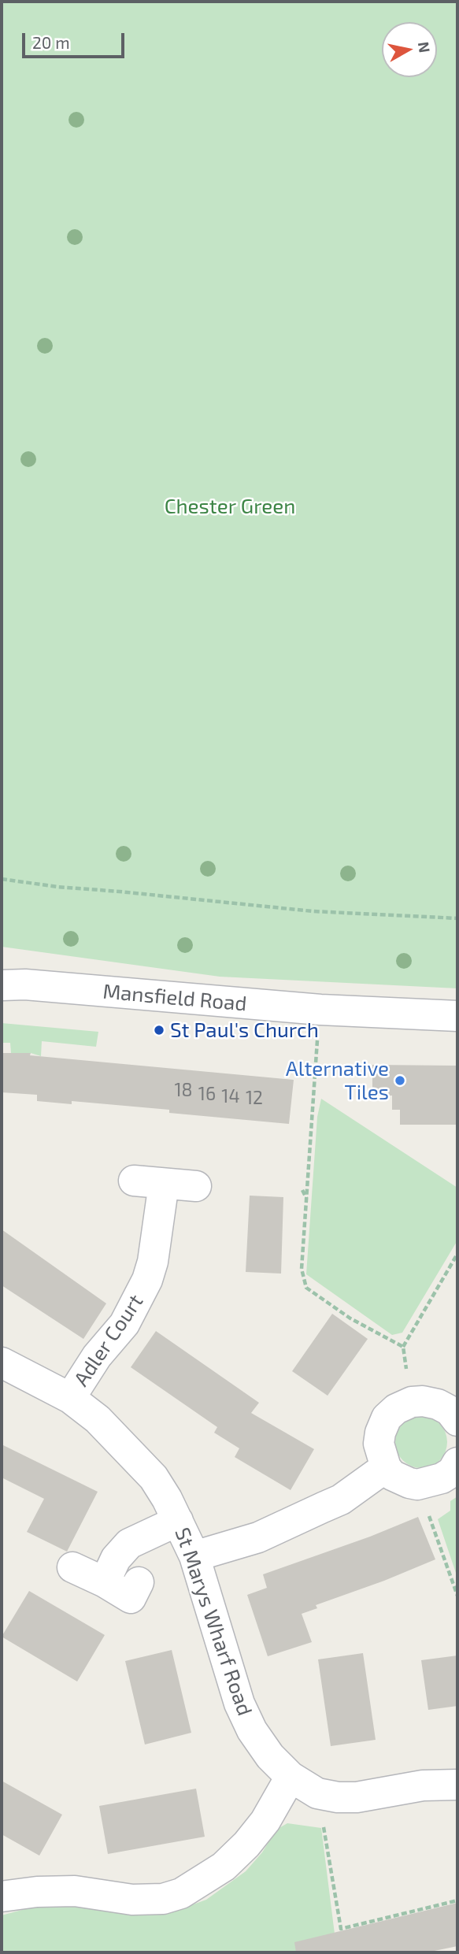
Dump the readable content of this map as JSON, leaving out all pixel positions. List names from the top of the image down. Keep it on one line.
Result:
{"streets":{"street":["Mansfield Road","Adler Court","St Marys Wharf Road"]},"crossings":[["Adler Court","St Marys Wharf Road"]],"parks":["Chester Green"],"places":["St Paul's Church","Alternative Tiles"],"house_numbers":["18","16","14","12"],"scale_bar":"20 m","north":"right"}
